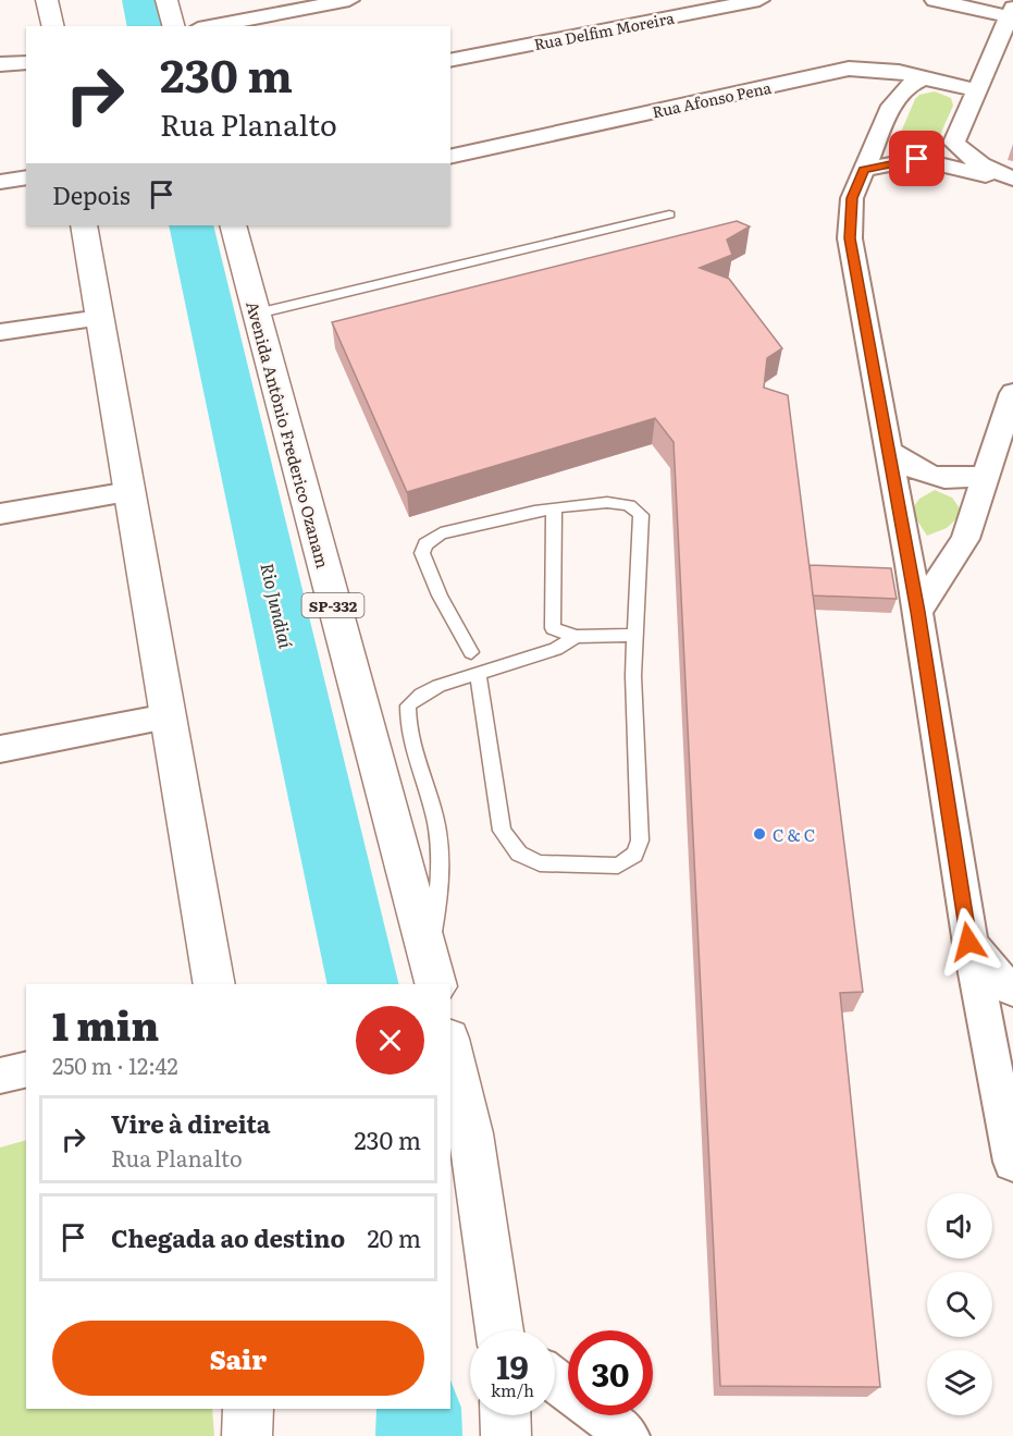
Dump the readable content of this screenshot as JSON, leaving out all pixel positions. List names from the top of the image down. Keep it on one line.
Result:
{"streets":{"main road":["Avenida Antônio Frederico Ozanam","SP-332"],"street":["Rua Delfim Moreira","Rua Afonso Pena"]},"water":["Rio Jundiaí"],"places":["C & C"],"page":{"turn":["230 m","Rua Planalto"],"then":"Depois","heading":["1 min","250 m · 12:42"],"list":[{"name":"Vire à direita","note":"Rua Planalto","value":"230 m"},{"name":"Chegada ao destino","value":"20 m"}],"buttons":"Sair","speed":"19 km/h","limit":"30"}}
